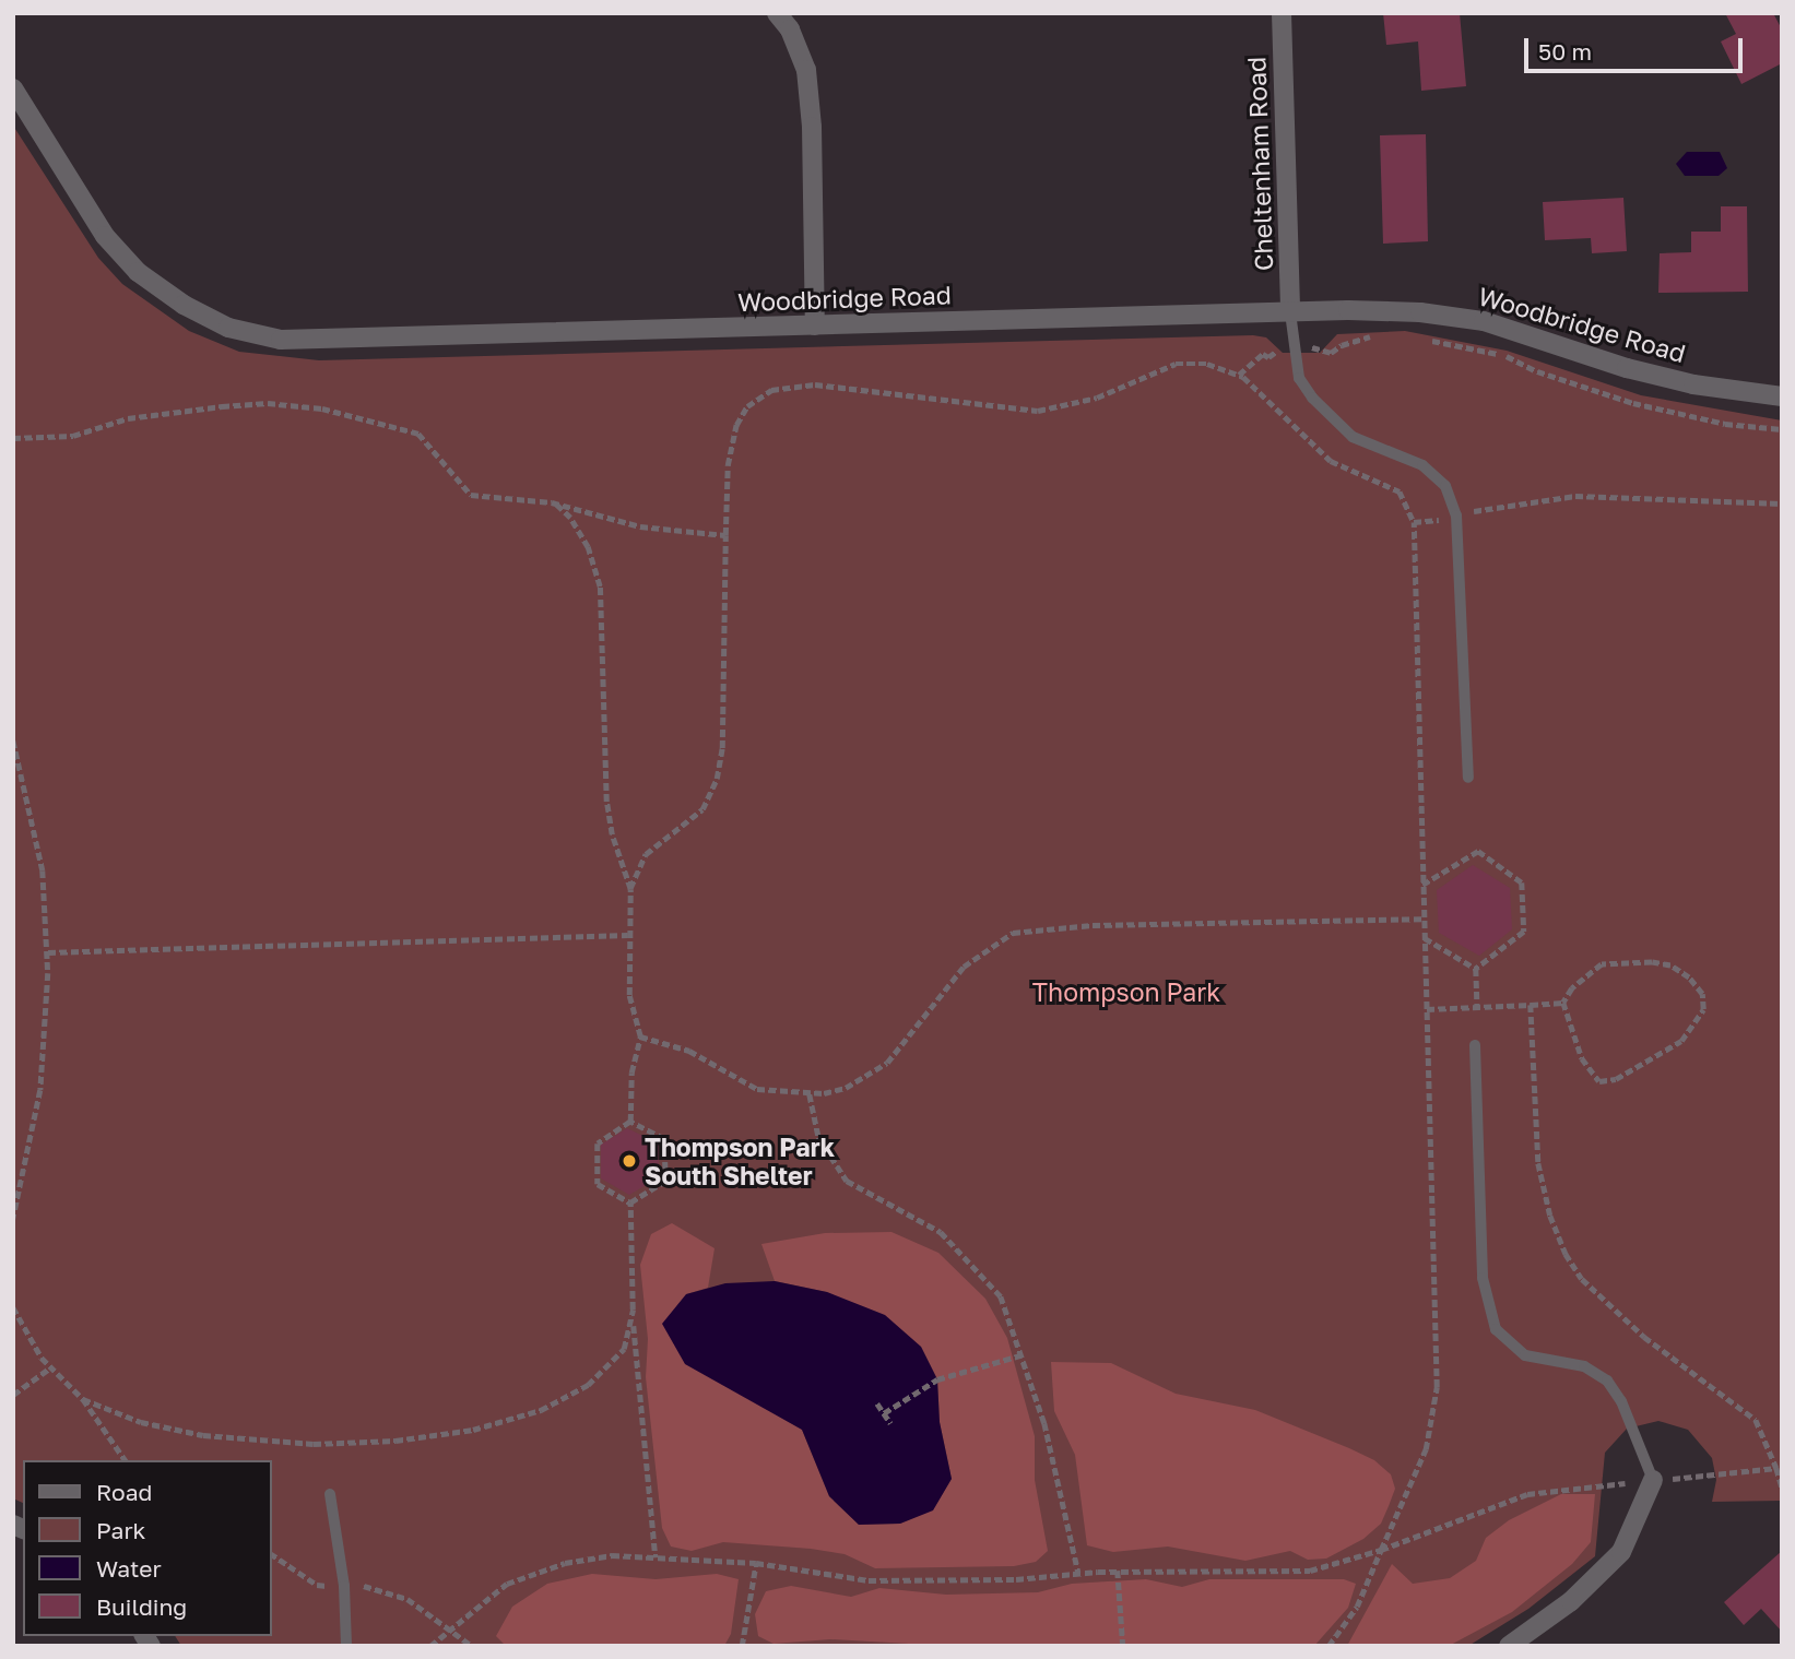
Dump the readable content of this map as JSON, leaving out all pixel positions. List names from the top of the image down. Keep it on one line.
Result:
{"streets":{"street":["Cheltenham Road","Woodbridge Road"]},"crossings":[["Cheltenham Road","Woodbridge Road"]],"parks":["Thompson Park"],"places":["Thompson Park South Shelter"],"legend":["Road","Park","Water","Building"],"scale_bar":"50 m"}
